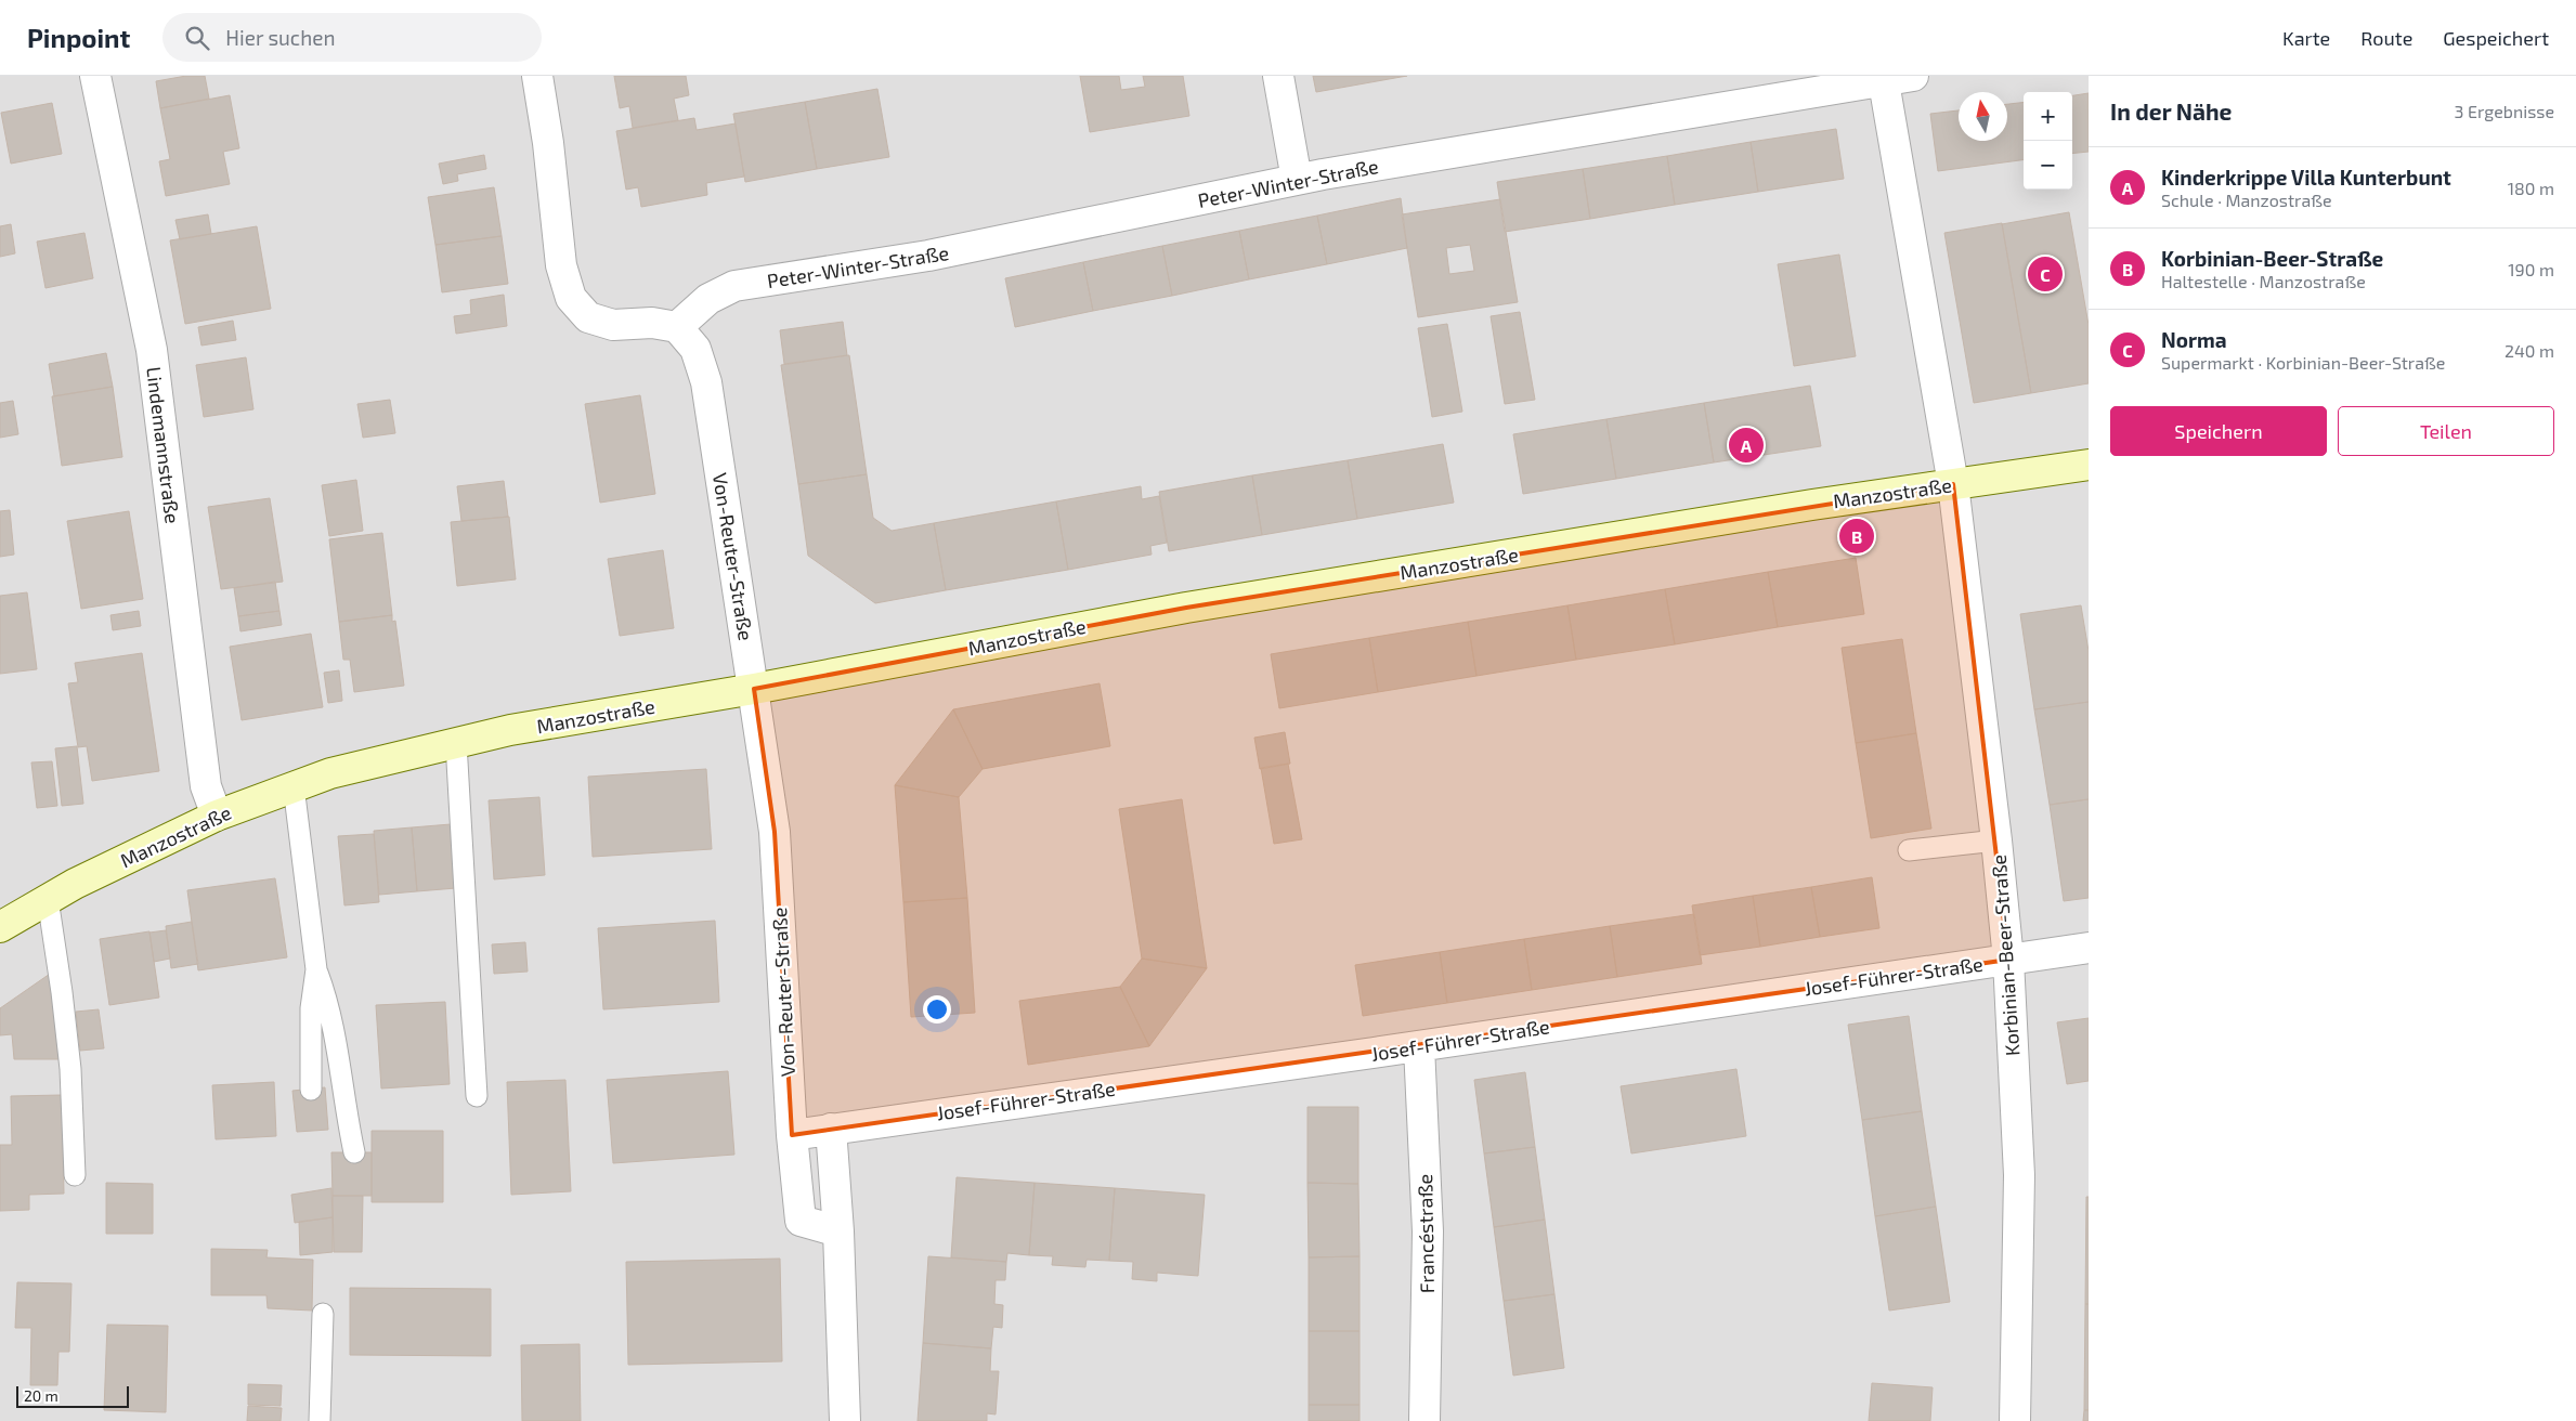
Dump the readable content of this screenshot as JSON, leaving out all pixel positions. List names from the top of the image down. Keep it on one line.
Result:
{"streets":{"street":["Peter-Winter-Straße","Lindemannstraße","Manzostraße","Von-Reuter-Straße","Korbinian-Beer-Straße","Josef-Führer-Straße","Francéstraße"]},"crossings":[["Peter-Winter-Straße","Von-Reuter-Straße"],["Peter-Winter-Straße","Korbinian-Beer-Straße"],["Lindemannstraße","Manzostraße"],["Manzostraße","Von-Reuter-Straße"],["Manzostraße","Korbinian-Beer-Straße"],["Korbinian-Beer-Straße","Josef-Führer-Straße"],["Josef-Führer-Straße","Francéstraße"]],"scale_bar":"20 m","north":"top","page":{"header":"Pinpoint","search":"Hier suchen","nav":["Karte","Route","Gespeichert"],"heading":["In der Nähe","3 Ergebnisse"],"map_buttons":["+","−"],"list":[{"mark":"A","name":"Kinderkrippe Villa Kunterbunt","note":"Schule · Manzostraße","value":"180 m"},{"mark":"B","name":"Korbinian-Beer-Straße","note":"Haltestelle · Manzostraße","value":"190 m"},{"mark":"C","name":"Norma","note":"Supermarkt · Korbinian-Beer-Straße","value":"240 m"}],"pins":["C","A","B"],"buttons":["Speichern","Teilen"],"scale":"20 m"}}
